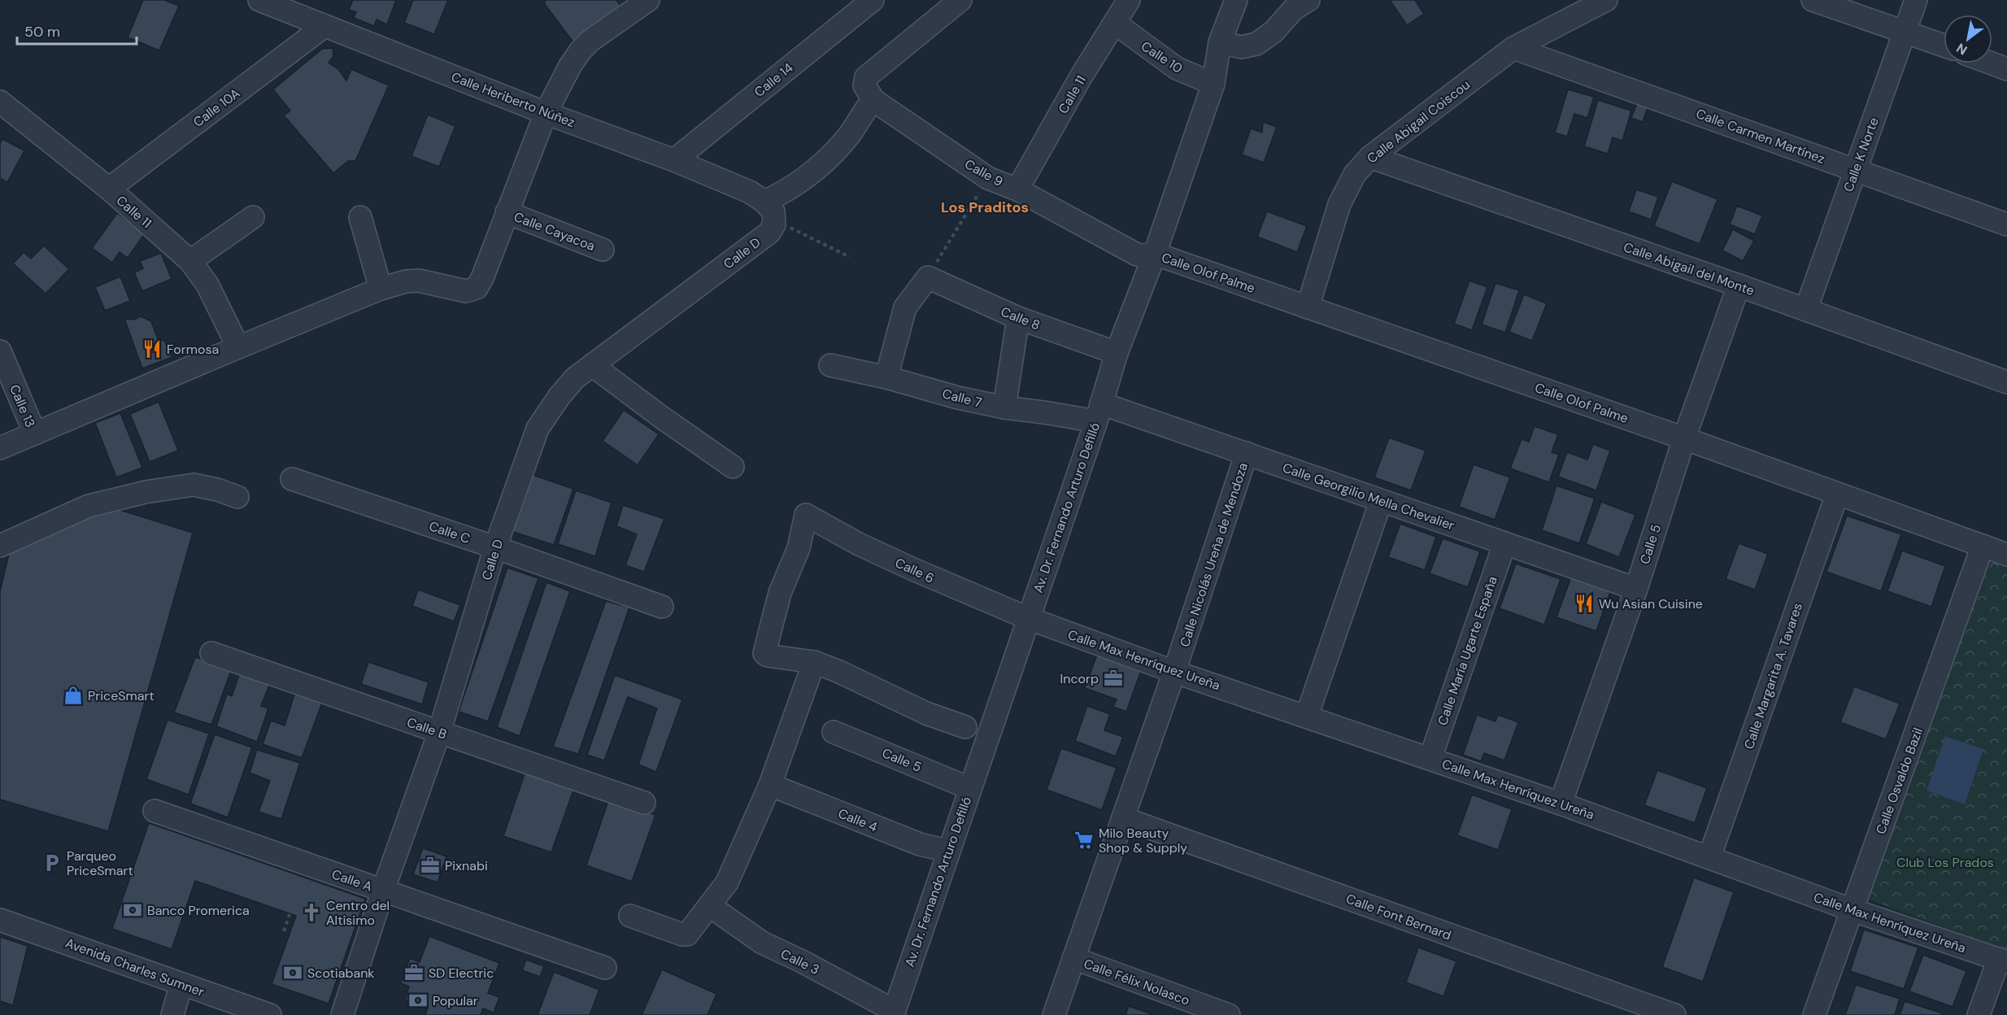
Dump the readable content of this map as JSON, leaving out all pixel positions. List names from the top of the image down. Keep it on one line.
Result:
{"streets":{"street":["Calle 10","Calle 14","Calle 11","Calle Heriberto Núñez","Calle 10A","Calle Abigail Coiscou","Calle Carmen Martínez","Calle K Norte","Calle 9","Calle Cayacoa","Calle D","Calle Abigail del Monte","Calle Olof Palme","Calle 8","Calle 7","Calle 13","Calle Georgilio Mella Chevalier","Av. Dr. Fernando Arturo Defilló","Calle C","Calle 5","Calle Nicolás Ureña de Mendoza","Calle 6","Calle María Ugarte España","Calle Max Henríquez Ureña","Calle Margarita A. Tavares","Calle B","Calle Osvaldo Bazil","Calle 4","Calle A","Calle Font Bernard","Calle 3","Avenida Charles Sumner","Calle Félix Nolasco"]},"crossings":[["Calle 10","Calle 11"],["Calle 10","Av. Dr. Fernando Arturo Defilló"],["Calle 14","Calle Heriberto Núñez"],["Calle 11","Calle 10A"],["Calle 11","Calle 9"],["Calle Heriberto Núñez","Calle 10A"],["Calle Heriberto Núñez","Calle D"],["Calle Abigail Coiscou","Calle Carmen Martínez"],["Calle Abigail Coiscou","Calle Abigail del Monte"],["Calle Abigail Coiscou","Calle Olof Palme"],["Calle Carmen Martínez","Calle K Norte"],["Calle K Norte","Calle Abigail del Monte"],["Calle 9","Calle Olof Palme"],["Calle 9","Av. Dr. Fernando Arturo Defilló"],["Calle D","Calle C"],["Calle D","Calle B"],["Calle D","Calle A"],["Calle Abigail del Monte","Calle 5"],["Calle Olof Palme","Av. Dr. Fernando Arturo Defilló"],["Calle Olof Palme","Calle 5"],["Calle Olof Palme","Calle Margarita A. Tavares"],["Calle Olof Palme","Calle Osvaldo Bazil"],["Calle 8","Av. Dr. Fernando Arturo Defilló"],["Calle 7","Calle Georgilio Mella Chevalier"],["Calle 7","Av. Dr. Fernando Arturo Defilló"],["Calle Georgilio Mella Chevalier","Av. Dr. Fernando Arturo Defilló"],["Calle Georgilio Mella Chevalier","Calle 5"],["Calle Georgilio Mella Chevalier","Calle Nicolás Ureña de Mendoza"],["Calle Georgilio Mella Chevalier","Calle María Ugarte España"],["Av. Dr. Fernando Arturo Defilló","Calle 5"],["Av. Dr. Fernando Arturo Defilló","Calle 6"],["Av. Dr. Fernando Arturo Defilló","Calle Max Henríquez Ureña"],["Av. Dr. Fernando Arturo Defilló","Calle 4"],["Av. Dr. Fernando Arturo Defilló","Calle 3"],["Calle 5","Calle Max Henríquez Ureña"],["Calle Nicolás Ureña de Mendoza","Calle Max Henríquez Ureña"],["Calle Nicolás Ureña de Mendoza","Calle Font Bernard"],["Calle Nicolás Ureña de Mendoza","Calle Félix Nolasco"],["Calle 6","Calle Max Henríquez Ureña"],["Calle María Ugarte España","Calle Max Henríquez Ureña"],["Calle Max Henríquez Ureña","Calle Margarita A. Tavares"],["Calle Max Henríquez Ureña","Calle Osvaldo Bazil"]],"districts":["Los Praditos"],"parks":["Club Los Prados"],"places":{"restaurant":["Formosa","Wu Asian Cuisine"],"office":["Incorp","Pixnabi","SD Electric"],"shop":["PriceSmart"],"supermarket":["Milo Beauty Shop & Supply"],"parking":["Parqueo PriceSmart"],"bank":["Banco Promerica","Scotiabank","Popular"],"church":["Centro del Altisimo"]},"scale_bar":"50 m","north":"bottom left"}
